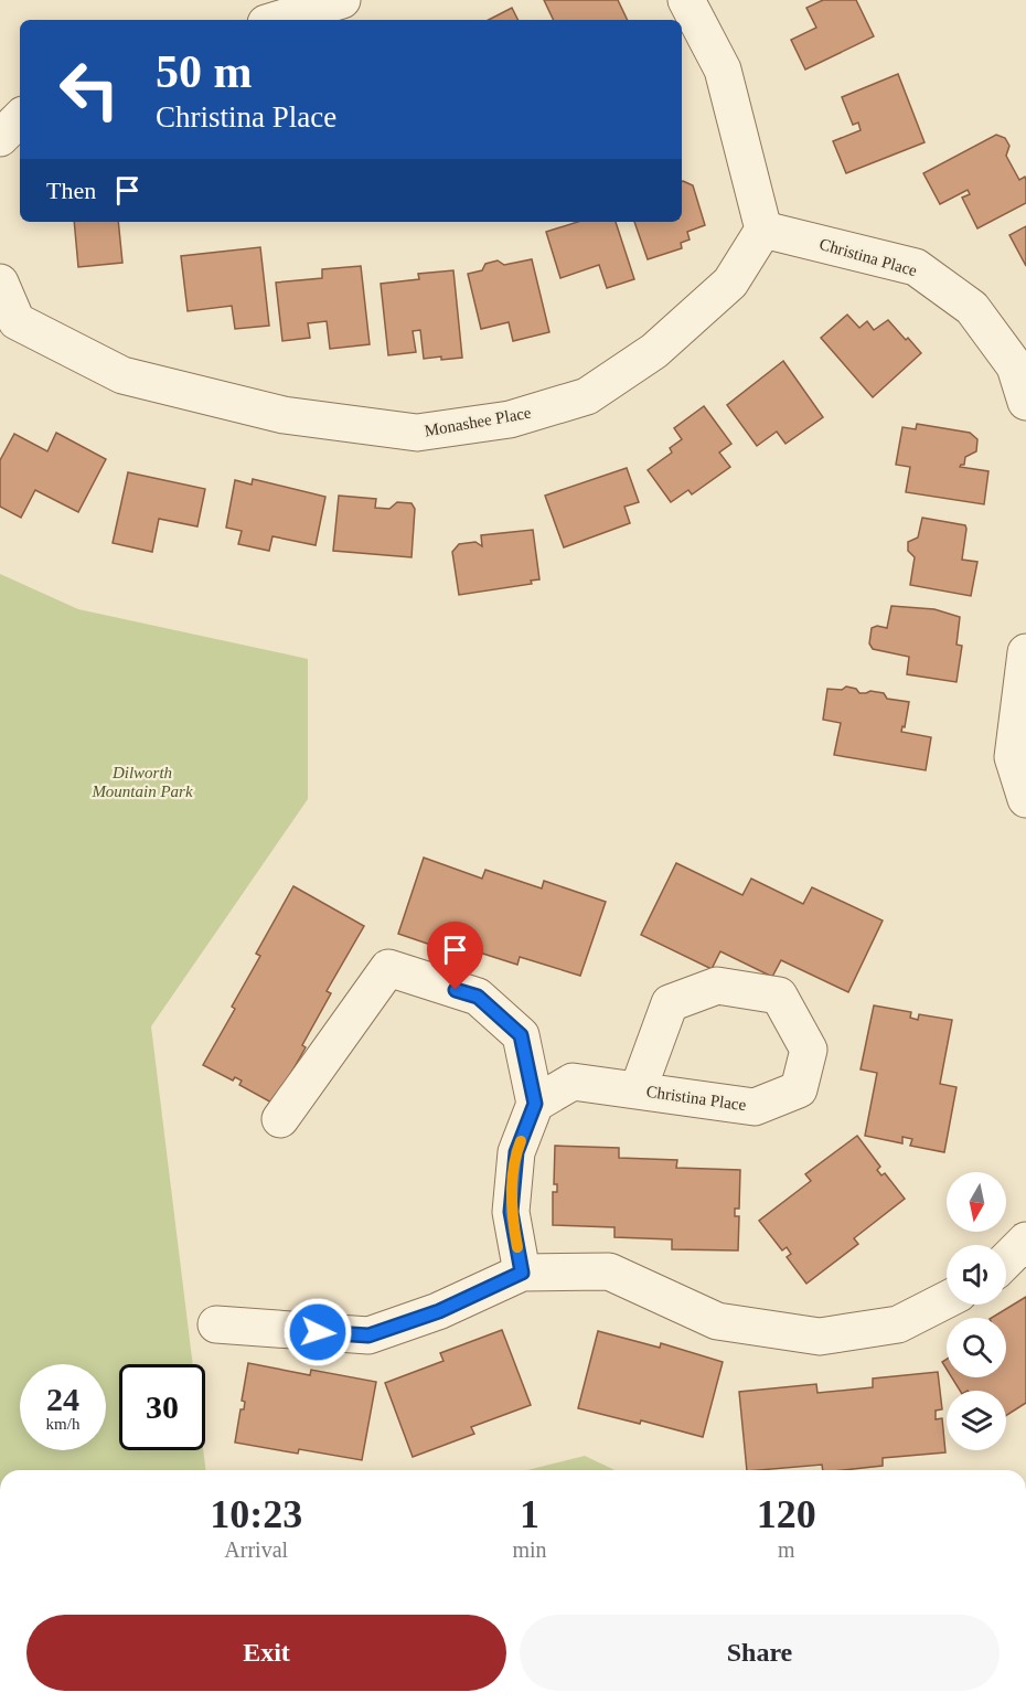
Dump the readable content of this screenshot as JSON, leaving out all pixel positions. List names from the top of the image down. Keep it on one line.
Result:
{"streets":{"street":["Christina Place","Monashee Place"]},"crossings":[["Christina Place","Monashee Place"]],"parks":["Dilworth Mountain Park"],"north":"bottom","page":{"turn":["50 m","Christina Place"],"then":"Then","speed":"24 km/h","limit":"30","eta":["10:23","Arrival","1","min","120","m"],"buttons":["Exit","Share"]}}
